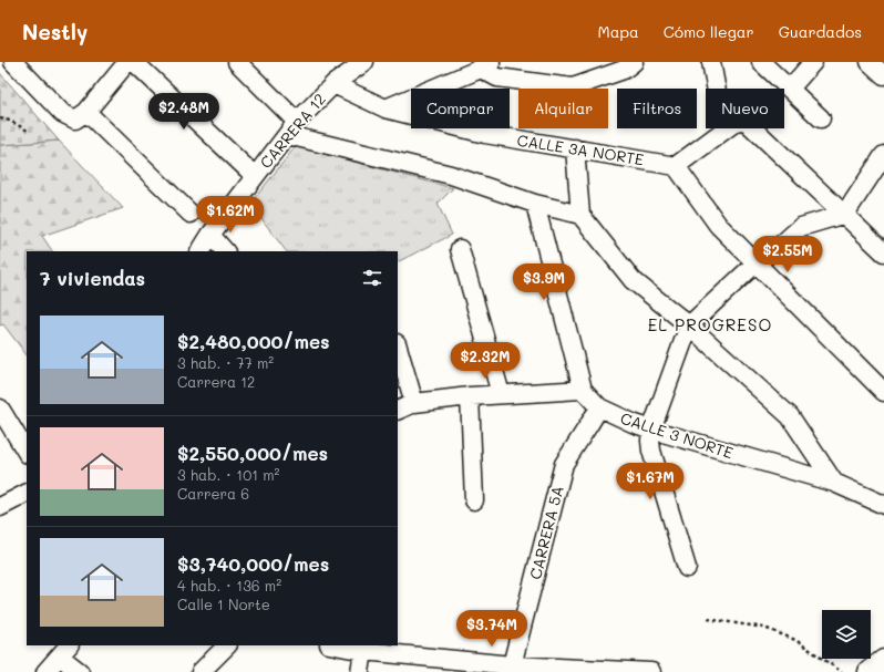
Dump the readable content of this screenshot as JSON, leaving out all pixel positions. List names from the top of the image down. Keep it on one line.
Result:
{"streets":{"street":["CARRERA 12","CALLE 3A NORTE","CALLE 3 NORTE","CARRERA 5A"]},"crossings":[["CARRERA 12","CALLE 3A NORTE"],["CALLE 3 NORTE","CARRERA 5A"]],"districts":["EL PROGRESO"],"page":{"header":"Nestly","nav":["Mapa","Cómo llegar","Guardados"],"chip":["Comprar","Alquilar","Filtros","Nuevo"],"price":["$2.48M","$1.62M","$2.55M","$3.9M","$2.32M","$1.67M","$3.74M"],"heading":"7 viviendas","list":[{"name":"$2,480,000/mes","note":"3 hab. · 77 m² · Carrera 12"},{"name":"$2,550,000/mes","note":"3 hab. · 101 m² · Carrera 6"},{"name":"$3,740,000/mes","note":"4 hab. · 136 m² · Calle 1 Norte"}]}}
